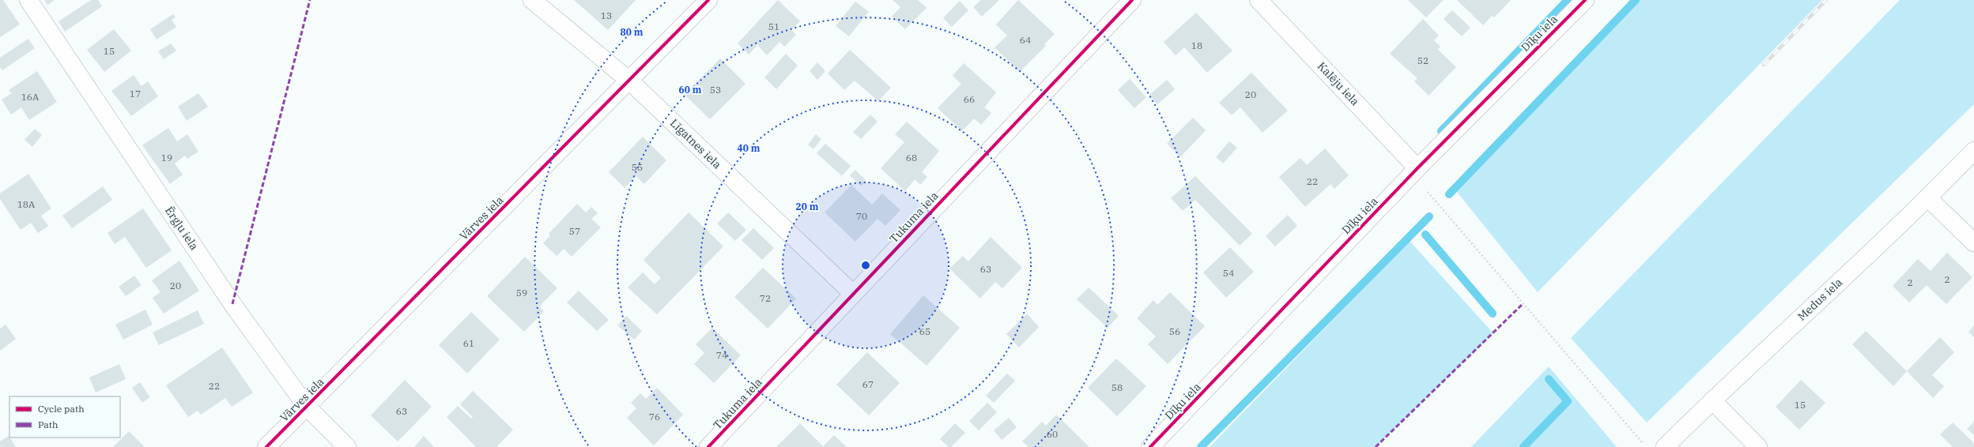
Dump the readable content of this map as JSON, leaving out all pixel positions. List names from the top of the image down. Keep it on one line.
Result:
{"streets":{"street":["Dīķu iela","Kalēju iela","Līgatnes iela","Tukuma iela","Vārves iela","Ērgļu iela","Medus iela"]},"crossings":[["Dīķu iela","Kalēju iela"],["Līgatnes iela","Tukuma iela"],["Līgatnes iela","Vārves iela"],["Vārves iela","Ērgļu iela"]],"house_numbers":["13","51","64","18","15","52","53","17","20","16A","66","19","68","55","22","18A","70","57","63","54","2","2","20","59","72","65","56","61","74","67","22","58","15","63","76","60"],"legend":["Cycle path","Path"],"rings":["80 m","60 m","40 m","20 m"]}
